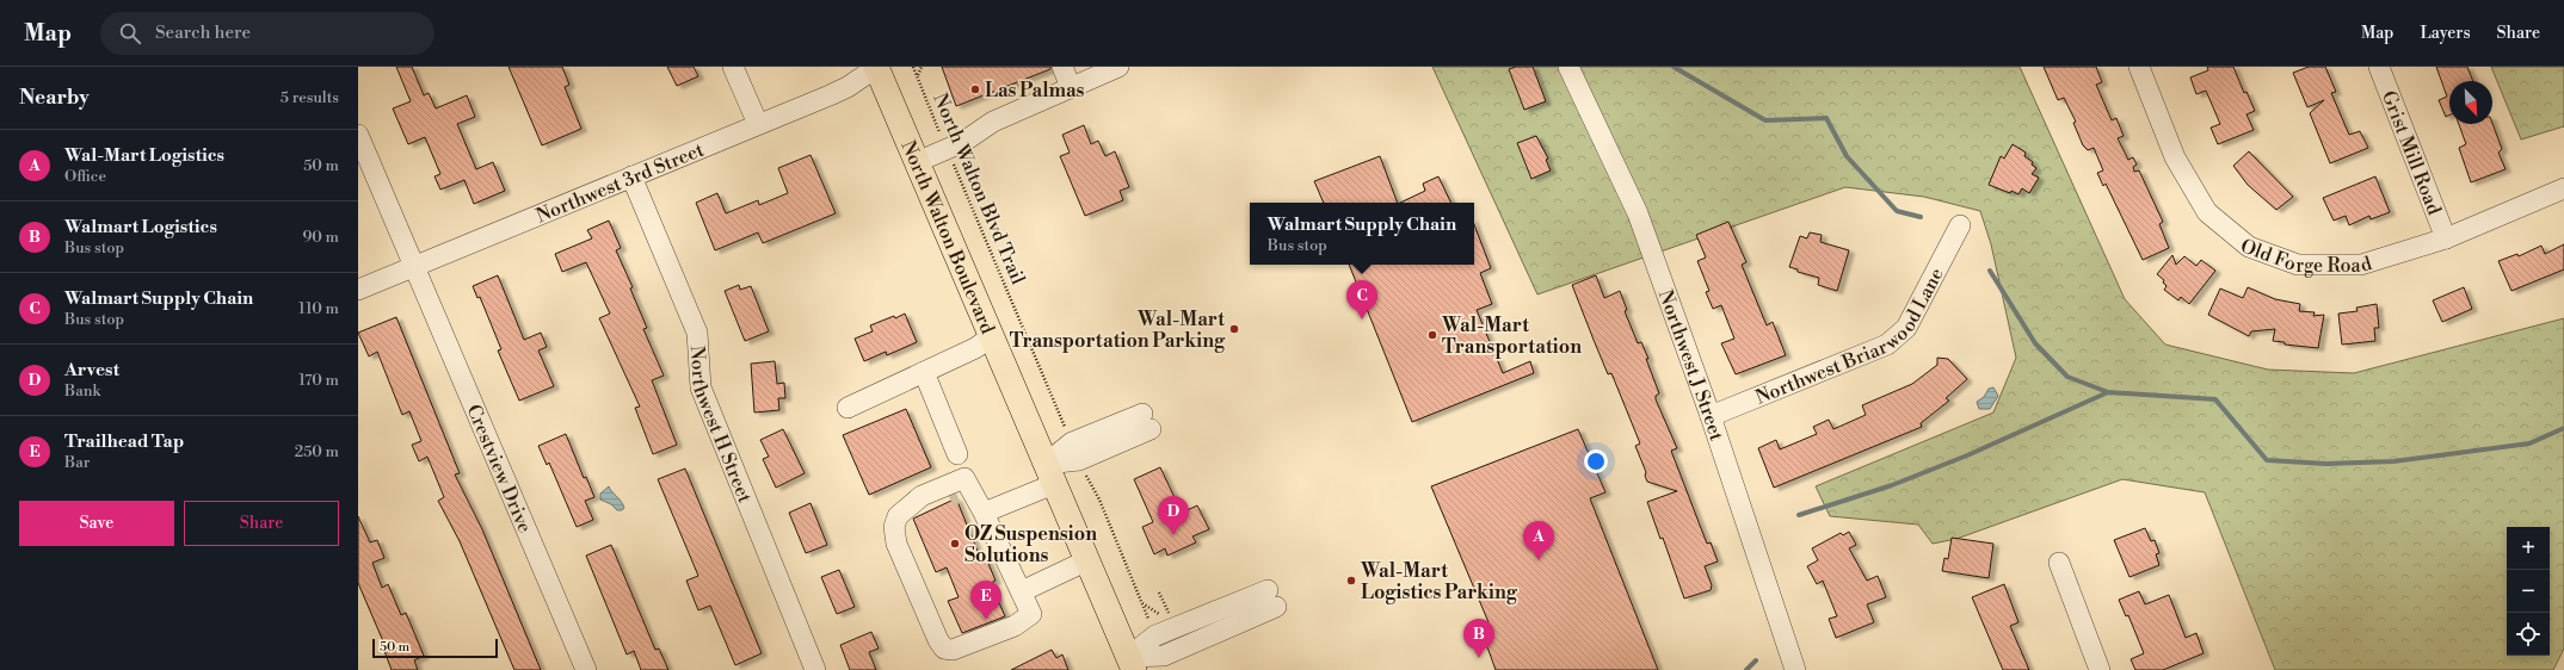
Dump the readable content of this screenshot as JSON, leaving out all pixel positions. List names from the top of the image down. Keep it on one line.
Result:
{"streets":{"main road":["North Walton Boulevard"],"street":["Grist Mill Road","Northwest 3rd Street","Old Forge Road","Northwest Briarwood Lane","Northwest J Street","Northwest H Street","Crestview Drive"],"path":["North Walton Blvd Trail"]},"crossings":[["Grist Mill Road","Old Forge Road"],["Northwest 3rd Street","North Walton Boulevard"],["Northwest 3rd Street","Northwest H Street"],["Northwest 3rd Street","Crestview Drive"],["Northwest Briarwood Lane","Northwest J Street"]],"places":["Las Palmas","Wal-Mart Transportation Parking","Wal-Mart Transportation","OZ Suspension Solutions","Wal-Mart Logistics Parking"],"scale_bar":"50 m","north":"bottom right","page":{"header":"Map","search":"Search here","nav":["Map","Layers","Share"],"heading":["Nearby","5 results"],"list":[{"mark":"A","name":"Wal-Mart Logistics","note":"Office","value":"50 m"},{"mark":"B","name":"Walmart Logistics","note":"Bus stop","value":"90 m"},{"mark":"C","name":"Walmart Supply Chain","note":"Bus stop","value":"110 m"},{"mark":"D","name":"Arvest","note":"Bank","value":"170 m"},{"mark":"E","name":"Trailhead Tap","note":"Bar","value":"250 m"}],"popup":["Walmart Supply Chain","Bus stop"],"pins":["C","D","A","E","B"],"buttons":["Save","Share"],"map_buttons":["+","−"],"scale":"50 m"}}
